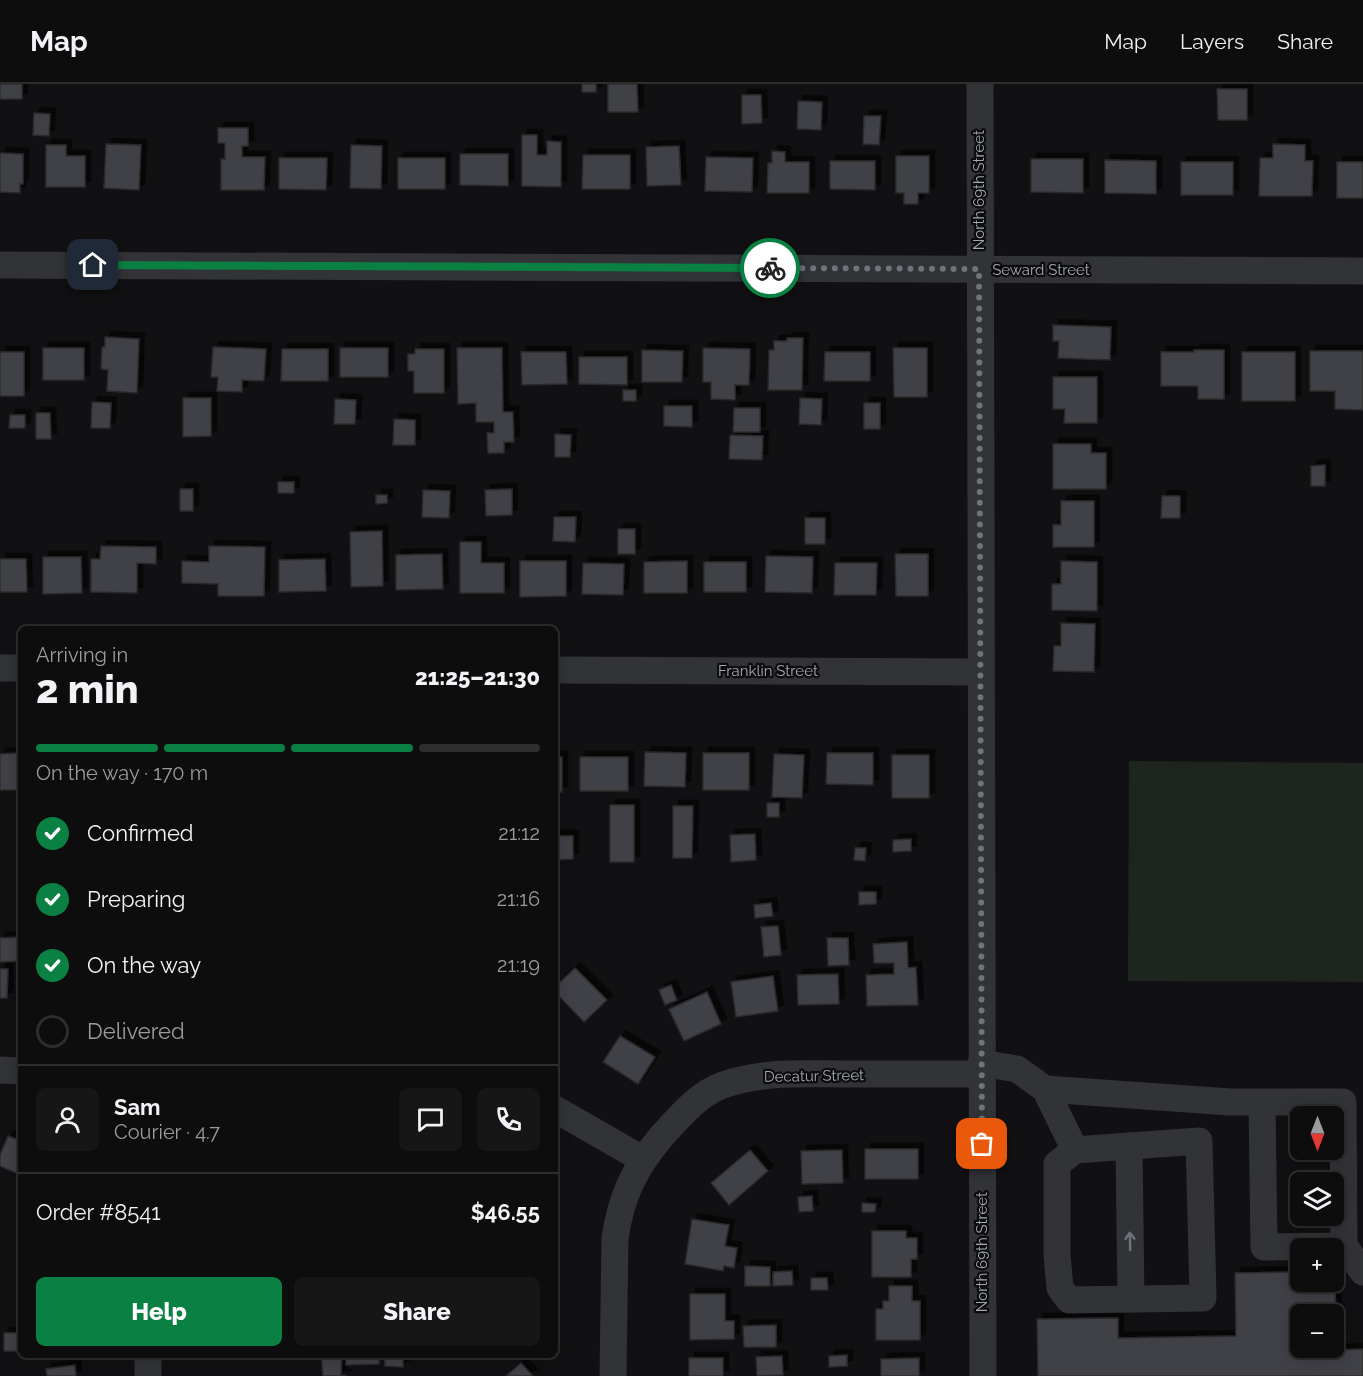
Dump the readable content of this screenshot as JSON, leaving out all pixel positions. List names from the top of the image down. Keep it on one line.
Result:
{"streets":{"street":["North 69th Street","Seward Street","Franklin Street","Decatur Street"]},"crossings":[["North 69th Street","Seward Street"],["North 69th Street","Franklin Street"],["North 69th Street","Decatur Street"]],"north":"bottom","page":{"header":"Map","nav":["Map","Layers","Share"],"heading":["2 min","Arriving in","21:25–21:30"],"panel":["Sam","Courier · 4.7","Order #8541","$46.55"],"bar":"On the way · 170 m","list":[["Confirmed","21:12"],["Preparing","21:16"],["On the way","21:19"],"Delivered"],"map_buttons":["+","−"],"buttons":["Help","Share"]}}
